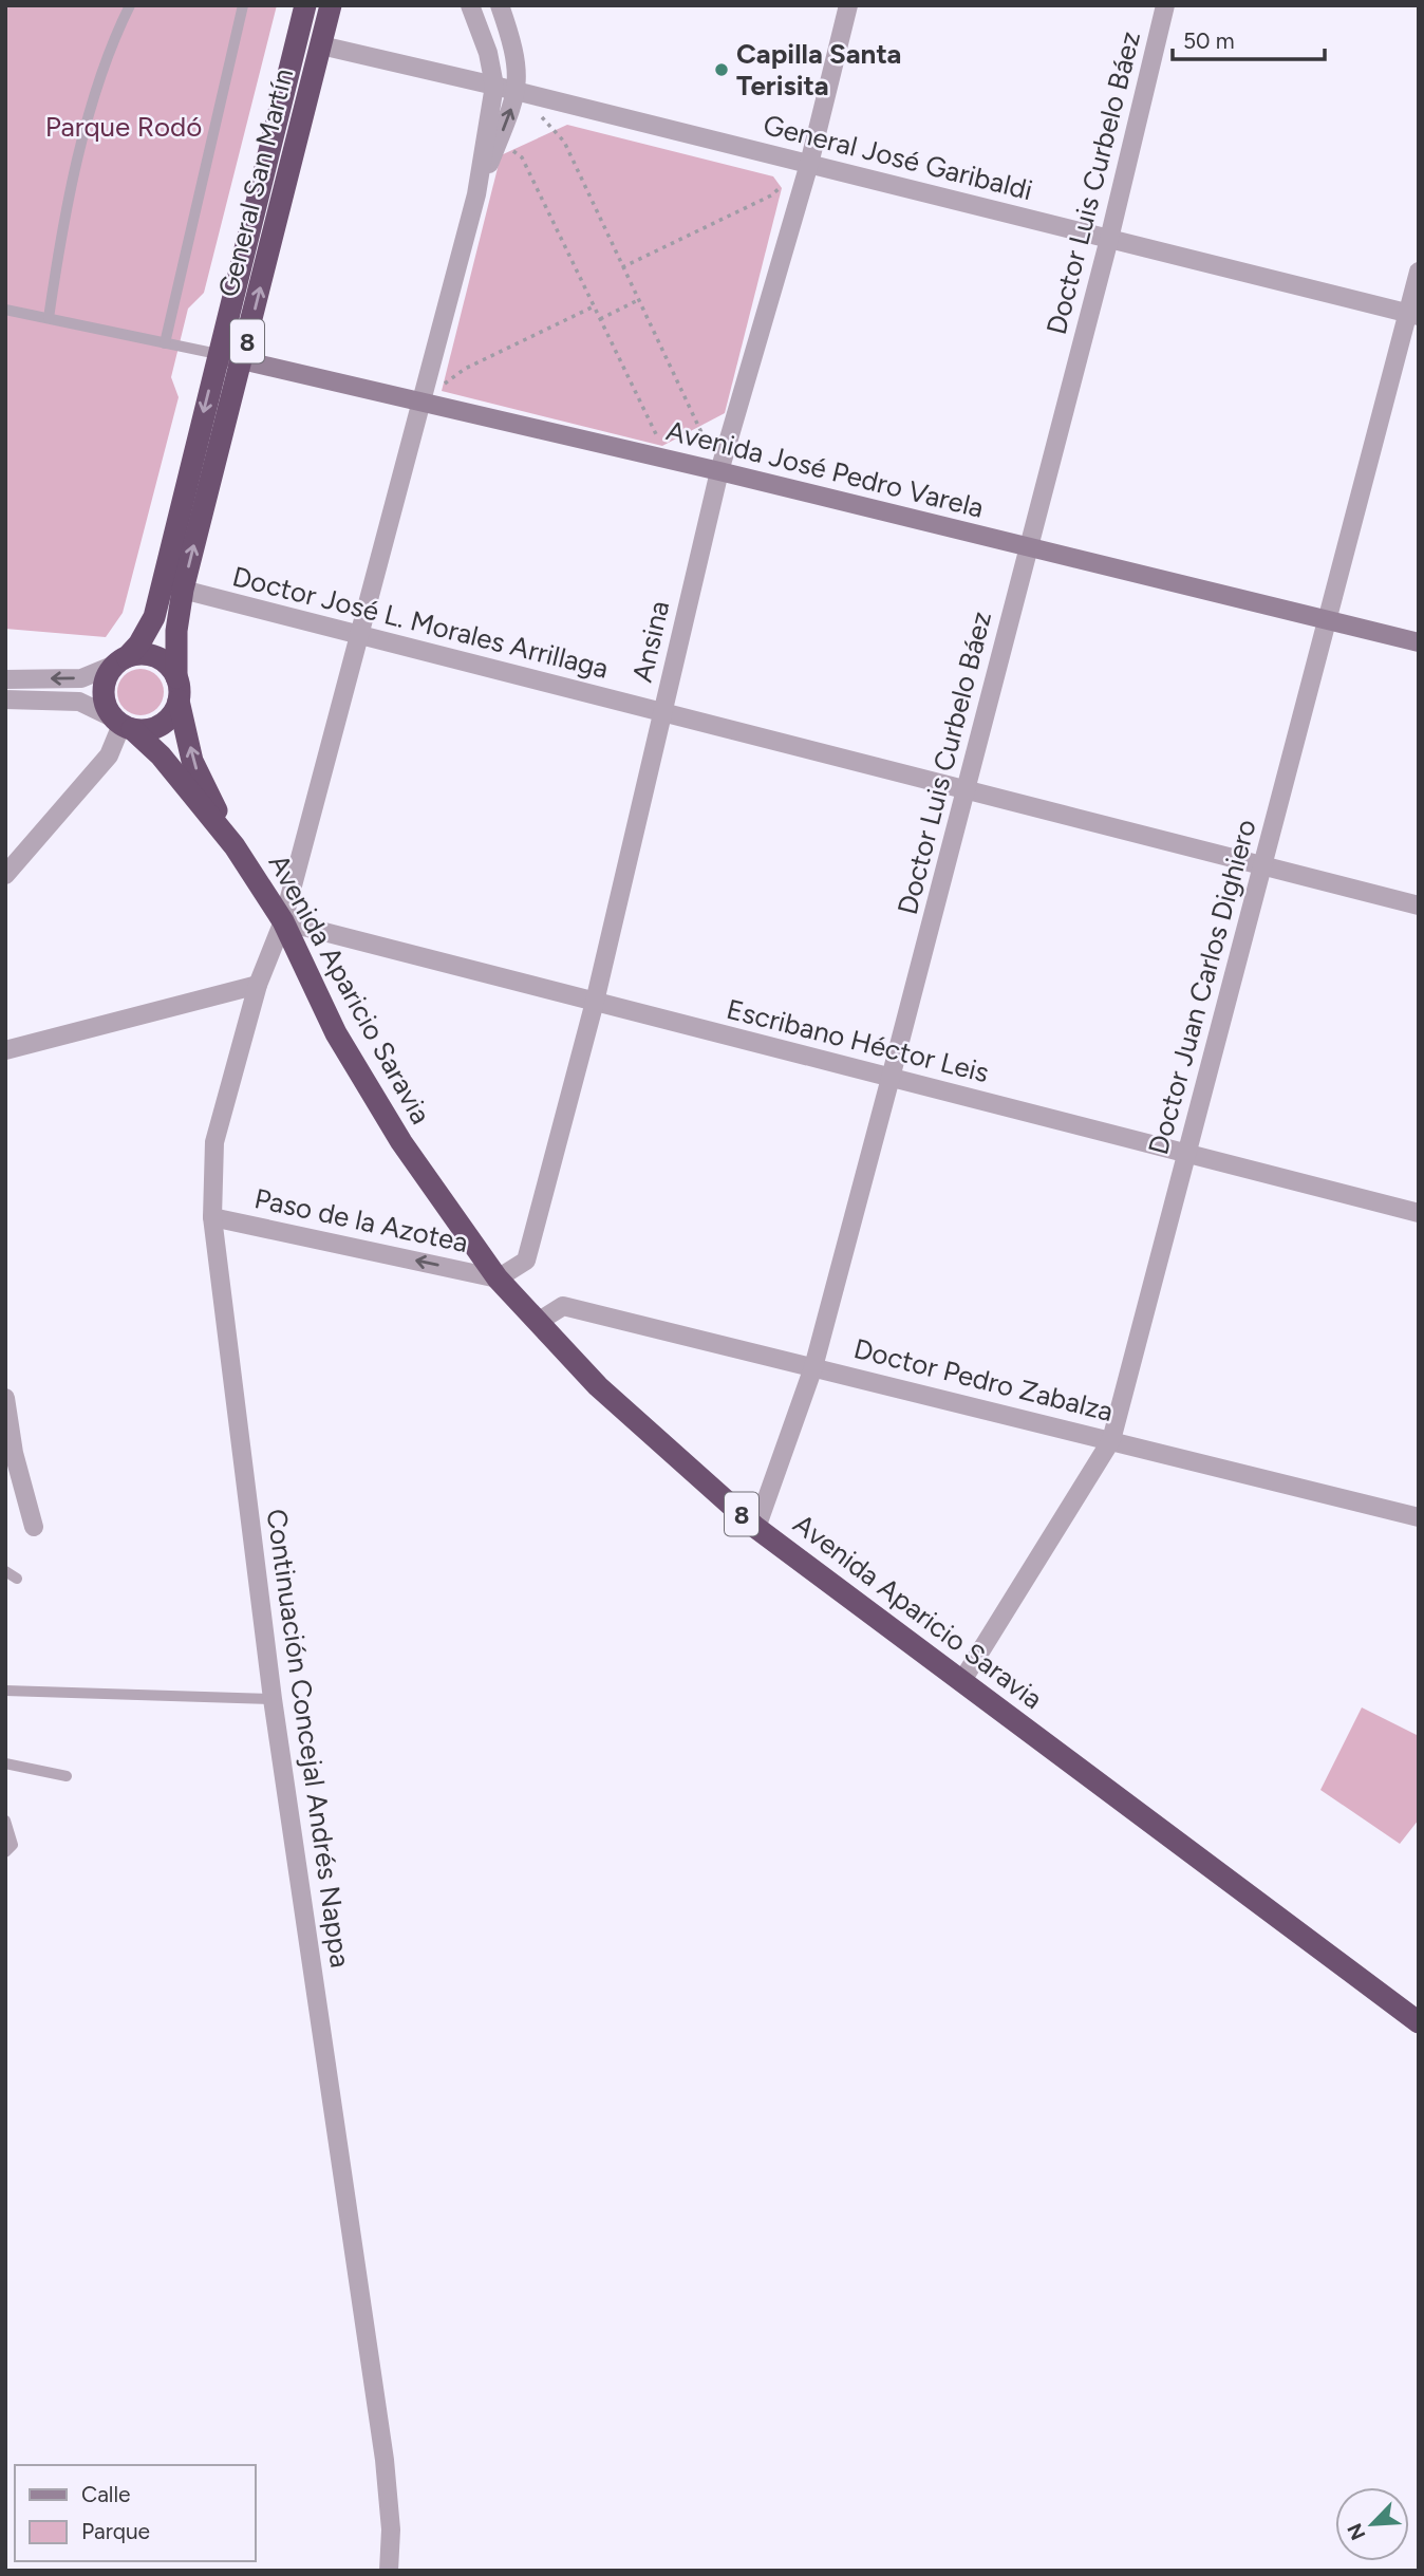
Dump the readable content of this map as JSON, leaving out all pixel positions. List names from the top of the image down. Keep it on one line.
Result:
{"streets":{"highway":["General San Martín","8","Avenida Aparicio Saravia"],"street":["General José Garibaldi","Doctor Luis Curbelo Báez","Avenida José Pedro Varela","Doctor José L. Morales Arrillaga","Ansina","Doctor Juan Carlos Dighiero","Escribano Héctor Leis","Paso de la Azotea","Doctor Pedro Zabalza","Continuación Concejal Andrés Nappa"]},"crossings":[["General José Garibaldi","General San Martín"],["General José Garibaldi","Doctor Luis Curbelo Báez"],["General José Garibaldi","Ansina"],["General José Garibaldi","Doctor Juan Carlos Dighiero"],["General San Martín","8"],["General San Martín","Avenida José Pedro Varela"],["General San Martín","Doctor José L. Morales Arrillaga"],["General San Martín","Avenida Aparicio Saravia"],["Doctor Luis Curbelo Báez","Avenida José Pedro Varela"],["Doctor Luis Curbelo Báez","Doctor José L. Morales Arrillaga"],["Doctor Luis Curbelo Báez","Avenida Aparicio Saravia"],["Doctor Luis Curbelo Báez","Escribano Héctor Leis"],["Doctor Luis Curbelo Báez","Doctor Pedro Zabalza"],["8","Avenida Aparicio Saravia"],["Avenida José Pedro Varela","Ansina"],["Avenida José Pedro Varela","Doctor Juan Carlos Dighiero"],["Avenida José Pedro Varela","Continuación Concejal Andrés Nappa"],["Doctor José L. Morales Arrillaga","Ansina"],["Doctor José L. Morales Arrillaga","Doctor Juan Carlos Dighiero"],["Doctor José L. Morales Arrillaga","Continuación Concejal Andrés Nappa"],["Ansina","Avenida Aparicio Saravia"],["Ansina","Escribano Héctor Leis"],["Ansina","Paso de la Azotea"],["Doctor Juan Carlos Dighiero","Avenida Aparicio Saravia"],["Doctor Juan Carlos Dighiero","Escribano Héctor Leis"],["Doctor Juan Carlos Dighiero","Doctor Pedro Zabalza"],["Avenida Aparicio Saravia","Escribano Héctor Leis"],["Avenida Aparicio Saravia","Paso de la Azotea"],["Avenida Aparicio Saravia","Doctor Pedro Zabalza"],["Avenida Aparicio Saravia","Continuación Concejal Andrés Nappa"],["Escribano Héctor Leis","Continuación Concejal Andrés Nappa"],["Paso de la Azotea","Continuación Concejal Andrés Nappa"]],"one_way":["Paso de la Azotea"],"parks":["Parque Rodó"],"places":["Capilla Santa Terisita"],"legend":["Calle","Parque"],"scale_bar":"50 m","north":"bottom left"}
